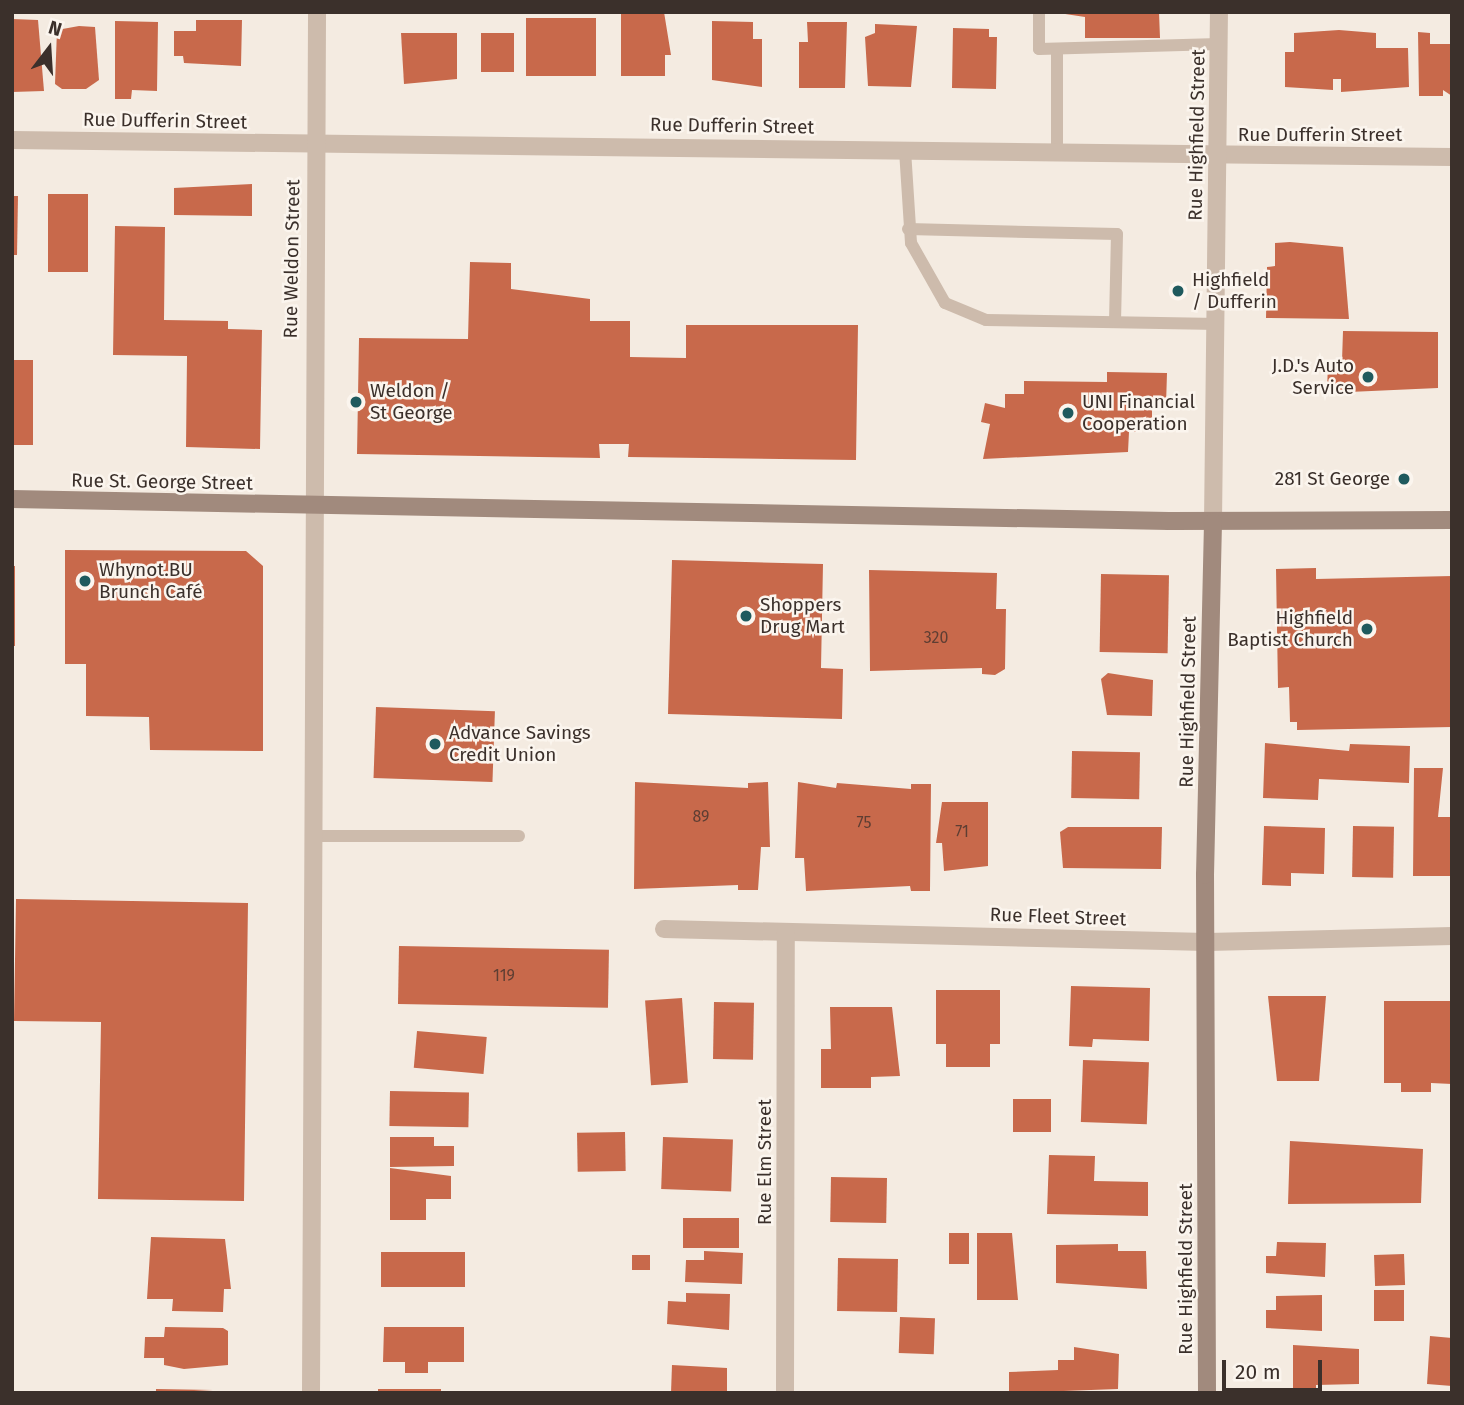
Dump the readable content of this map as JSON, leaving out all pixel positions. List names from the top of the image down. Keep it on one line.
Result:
{"streets":{"main road":["Rue Highfield Street","Rue St. George Street"],"street":["Rue Dufferin Street","Rue Weldon Street","Rue Fleet Street","Rue Elm Street"]},"crossings":[["Rue Dufferin Street","Rue Highfield Street"],["Rue Dufferin Street","Rue Weldon Street"],["Rue Highfield Street","Rue St. George Street"],["Rue Highfield Street","Rue Fleet Street"],["Rue Weldon Street","Rue St. George Street"],["Rue Fleet Street","Rue Elm Street"]],"places":["Highfield / Dufferin","J.D.'s Auto Service","Weldon / St George","UNI Financial Cooperation","281 St George","Whynot.BU Brunch Café","Shoppers Drug Mart","Highfield Baptist Church","Advance Savings Credit Union"],"house_numbers":["320","89","75","71","119"],"scale_bar":"20 m","north":"top"}
